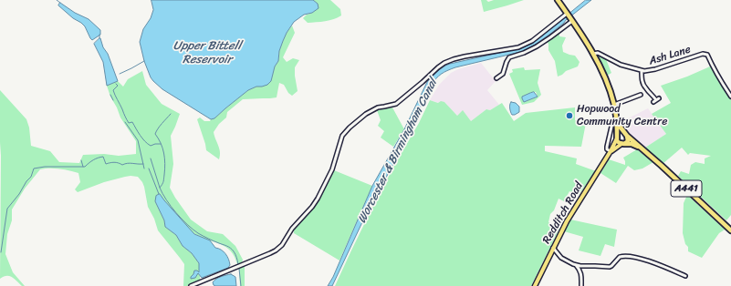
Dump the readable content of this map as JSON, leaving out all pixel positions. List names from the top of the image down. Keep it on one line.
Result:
{"streets":{"highway":["A441","Redditch Road"],"street":["Ash Lane"]},"crossings":[["Ash Lane","Redditch Road"],["A441","Redditch Road"]],"water":["Upper Bittell Reservoir","Worcester & Birmingham Canal"],"places":["Hopwood Community Centre"]}
